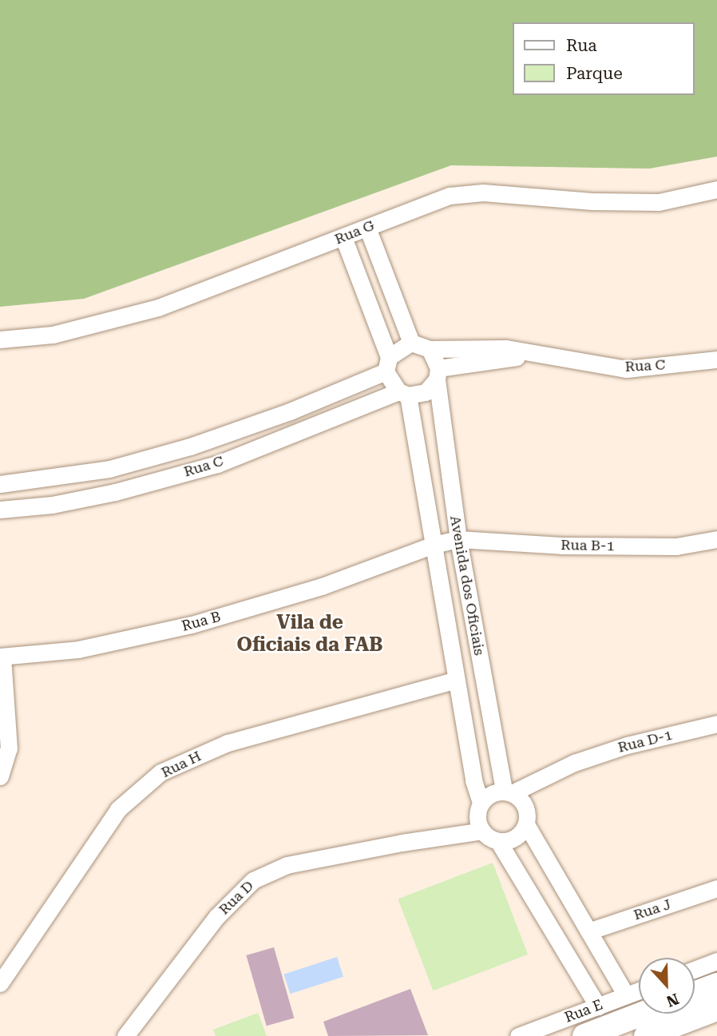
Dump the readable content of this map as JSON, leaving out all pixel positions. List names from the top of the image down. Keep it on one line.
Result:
{"streets":{"street":["Rua G","Rua C","Rua B-1","Avenida dos Oficiais","Rua B","Rua D-1","Rua H","Rua D","Rua J","Rua E"]},"crossings":[["Rua C","Avenida dos Oficiais"],["Rua B-1","Avenida dos Oficiais"],["Rua B-1","Rua B"],["Avenida dos Oficiais","Rua B"],["Avenida dos Oficiais","Rua D-1"],["Avenida dos Oficiais","Rua H"],["Avenida dos Oficiais","Rua D"],["Rua D-1","Rua D"]],"districts":["Vila de Oficiais da FAB"],"legend":["Rua","Parque"],"north":"bottom"}
